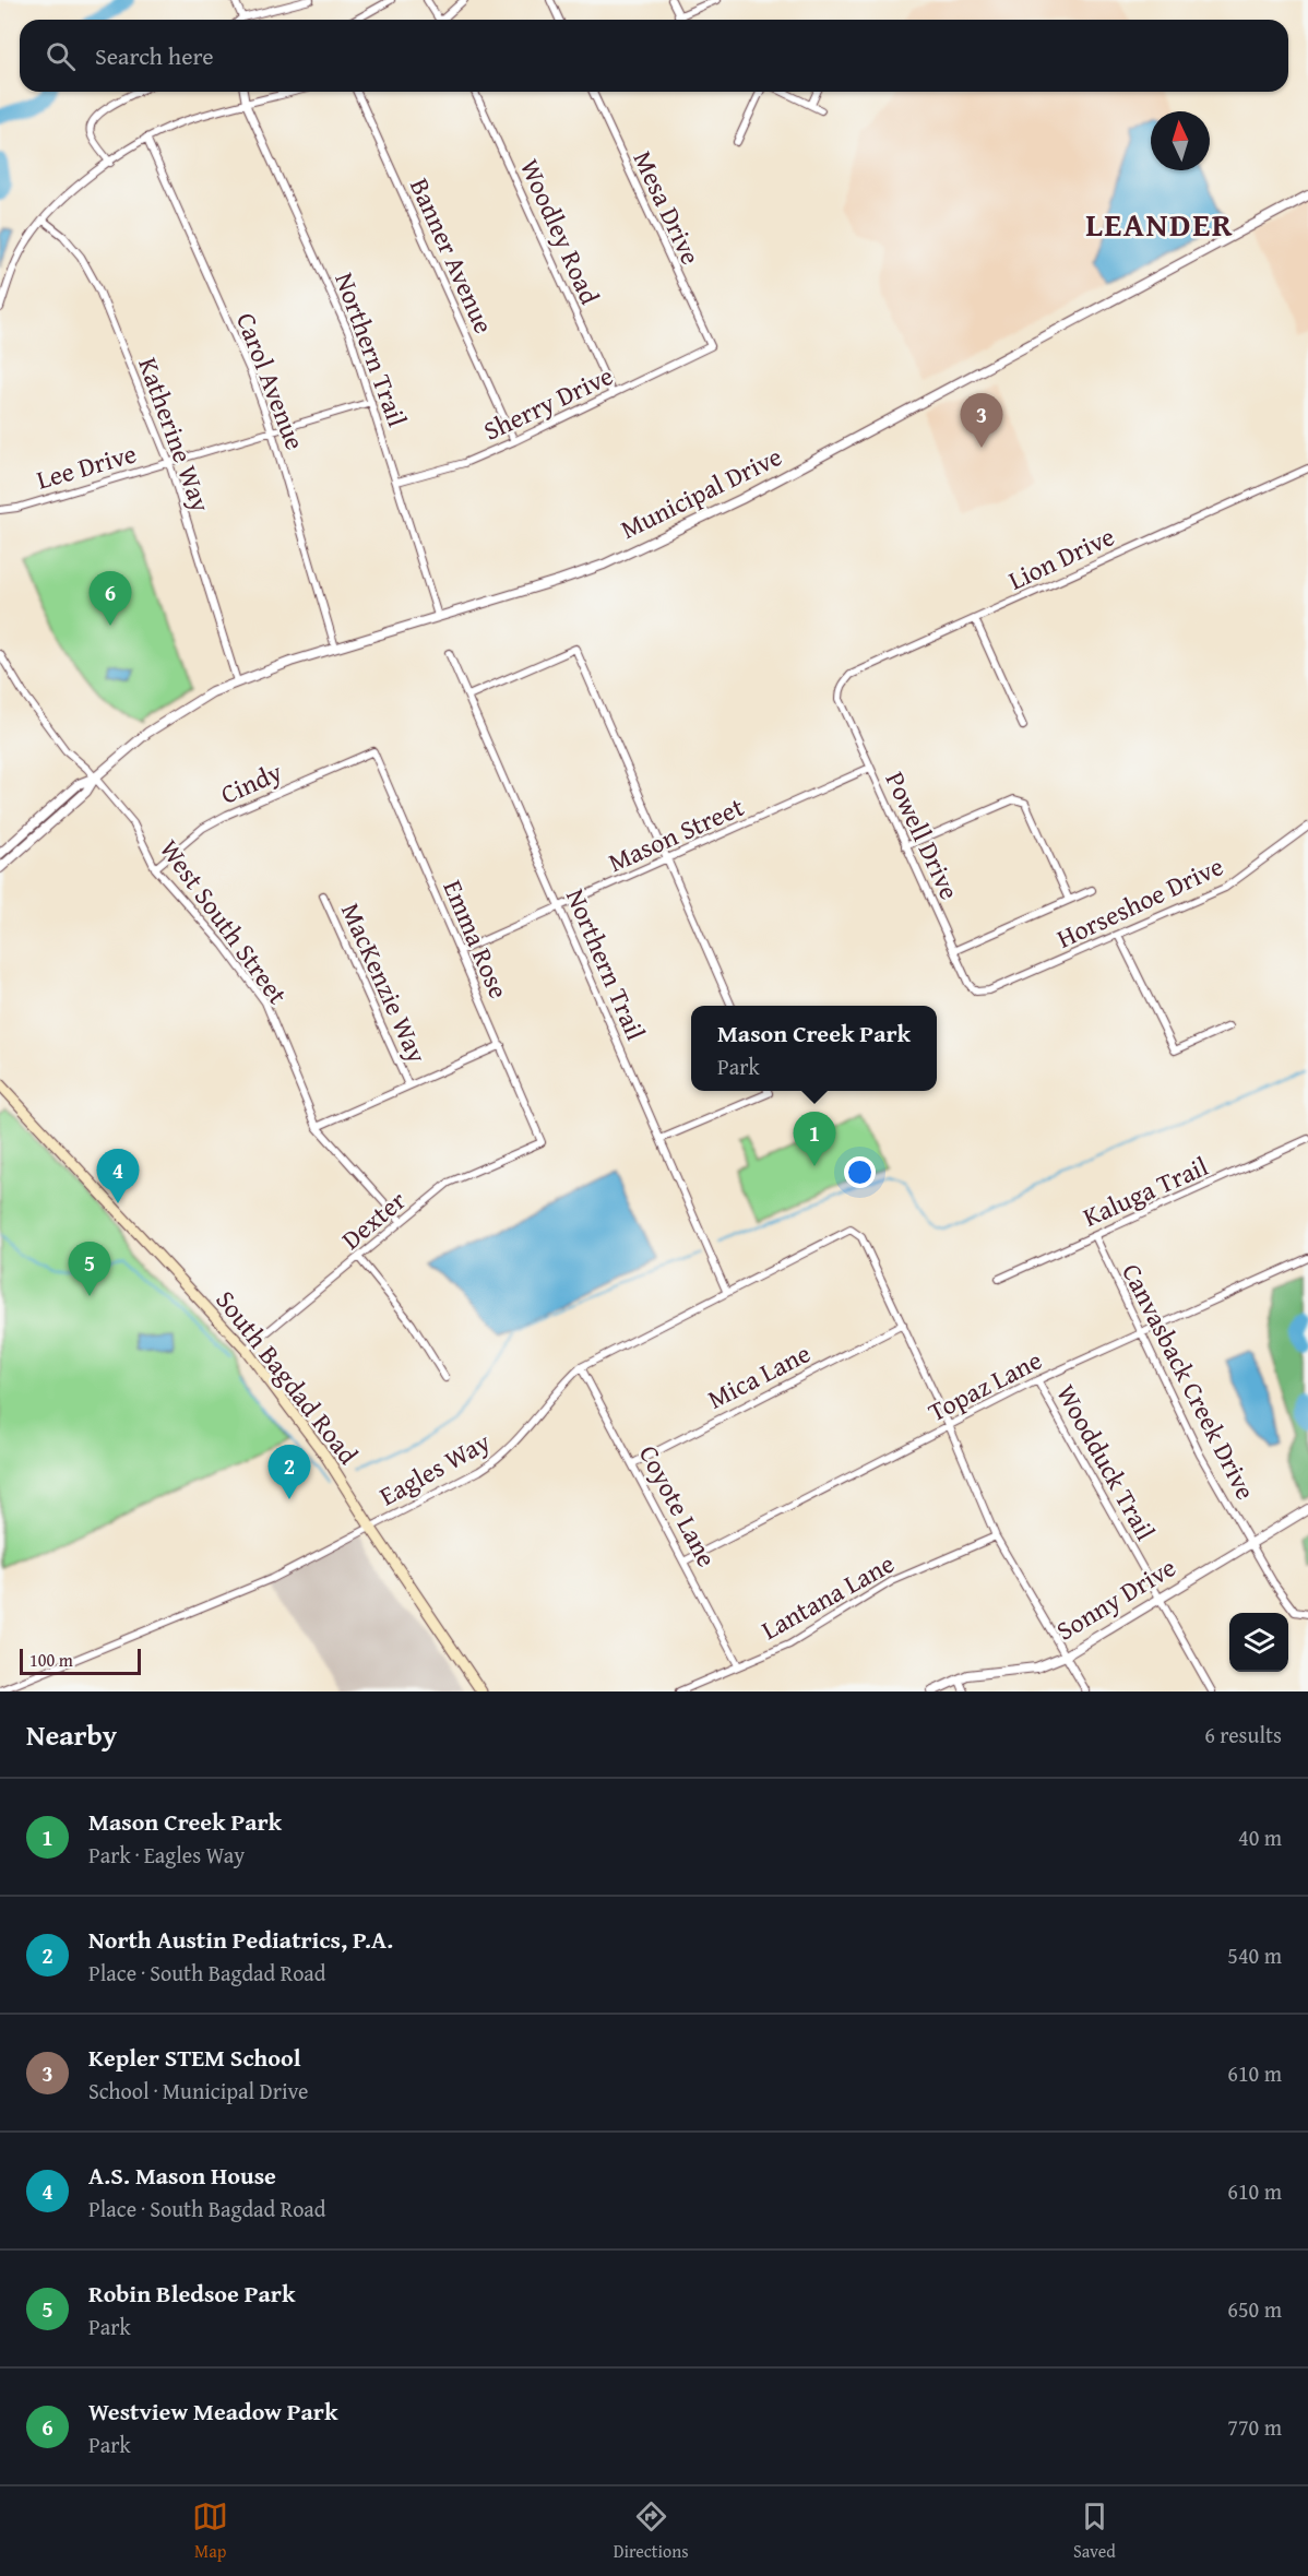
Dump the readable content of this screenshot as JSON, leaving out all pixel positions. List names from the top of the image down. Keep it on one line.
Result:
{"streets":{"main road":["South Bagdad Road"],"street":["Mesa Drive","Woodley Road","Banner Avenue","Northern Trail","Carol Avenue","Sherry Drive","Katherine Way","Lee Drive","Municipal Drive","Lion Drive","Cindy","Mason Street","Powell Drive","Horseshoe Drive","West South Street","Emma Rose","MacKenzie Way","Kaluga Trail","Dexter","Mica Lane","Canvasback Creek Drive","Topaz Lane","Woodduck Trail","Eagles Way","Coyote Lane","Lantana Lane","Sonny Drive"]},"crossings":[["Mesa Drive","Sherry Drive"],["Woodley Road","Sherry Drive"],["Banner Avenue","Sherry Drive"],["Northern Trail","Sherry Drive"],["Northern Trail","Lee Drive"],["Northern Trail","Municipal Drive"],["Northern Trail","Mason Street"],["Northern Trail","Eagles Way"],["Carol Avenue","Lee Drive"],["Carol Avenue","Municipal Drive"],["Katherine Way","Lee Drive"],["Katherine Way","Municipal Drive"],["Municipal Drive","West South Street"],["Lion Drive","Powell Drive"],["Cindy","West South Street"],["Cindy","Emma Rose"],["Mason Street","Powell Drive"],["Mason Street","Emma Rose"],["Powell Drive","Horseshoe Drive"],["West South Street","Dexter"],["Emma Rose","Dexter"],["Kaluga Trail","Canvasback Creek Drive"],["Dexter","South Bagdad Road"],["Mica Lane","Eagles Way"],["Mica Lane","Coyote Lane"],["South Bagdad Road","Eagles Way"],["Canvasback Creek Drive","Topaz Lane"],["Canvasback Creek Drive","Sonny Drive"],["Topaz Lane","Woodduck Trail"],["Topaz Lane","Coyote Lane"],["Woodduck Trail","Sonny Drive"],["Eagles Way","Coyote Lane"],["Coyote Lane","Lantana Lane"]],"districts":["LEANDER"],"scale_bar":"100 m","north":"top","page":{"search":"Search here","pins":["3","6","1","4","5","2"],"popup":["Mason Creek Park","Park"],"scale":"100 m","heading":["Nearby","6 results"],"list":[{"mark":"1","name":"Mason Creek Park","note":"Park · Eagles Way","value":"40 m"},{"mark":"2","name":"North Austin Pediatrics, P.A.","note":"Place · South Bagdad Road","value":"540 m"},{"mark":"3","name":"Kepler STEM School","note":"School · Municipal Drive","value":"610 m"},{"mark":"4","name":"A.S. Mason House","note":"Place · South Bagdad Road","value":"610 m"},{"mark":"5","name":"Robin Bledsoe Park","note":"Park","value":"650 m"},{"mark":"6","name":"Westview Meadow Park","note":"Park","value":"770 m"}],"nav":["Map","Directions","Saved"]}}
